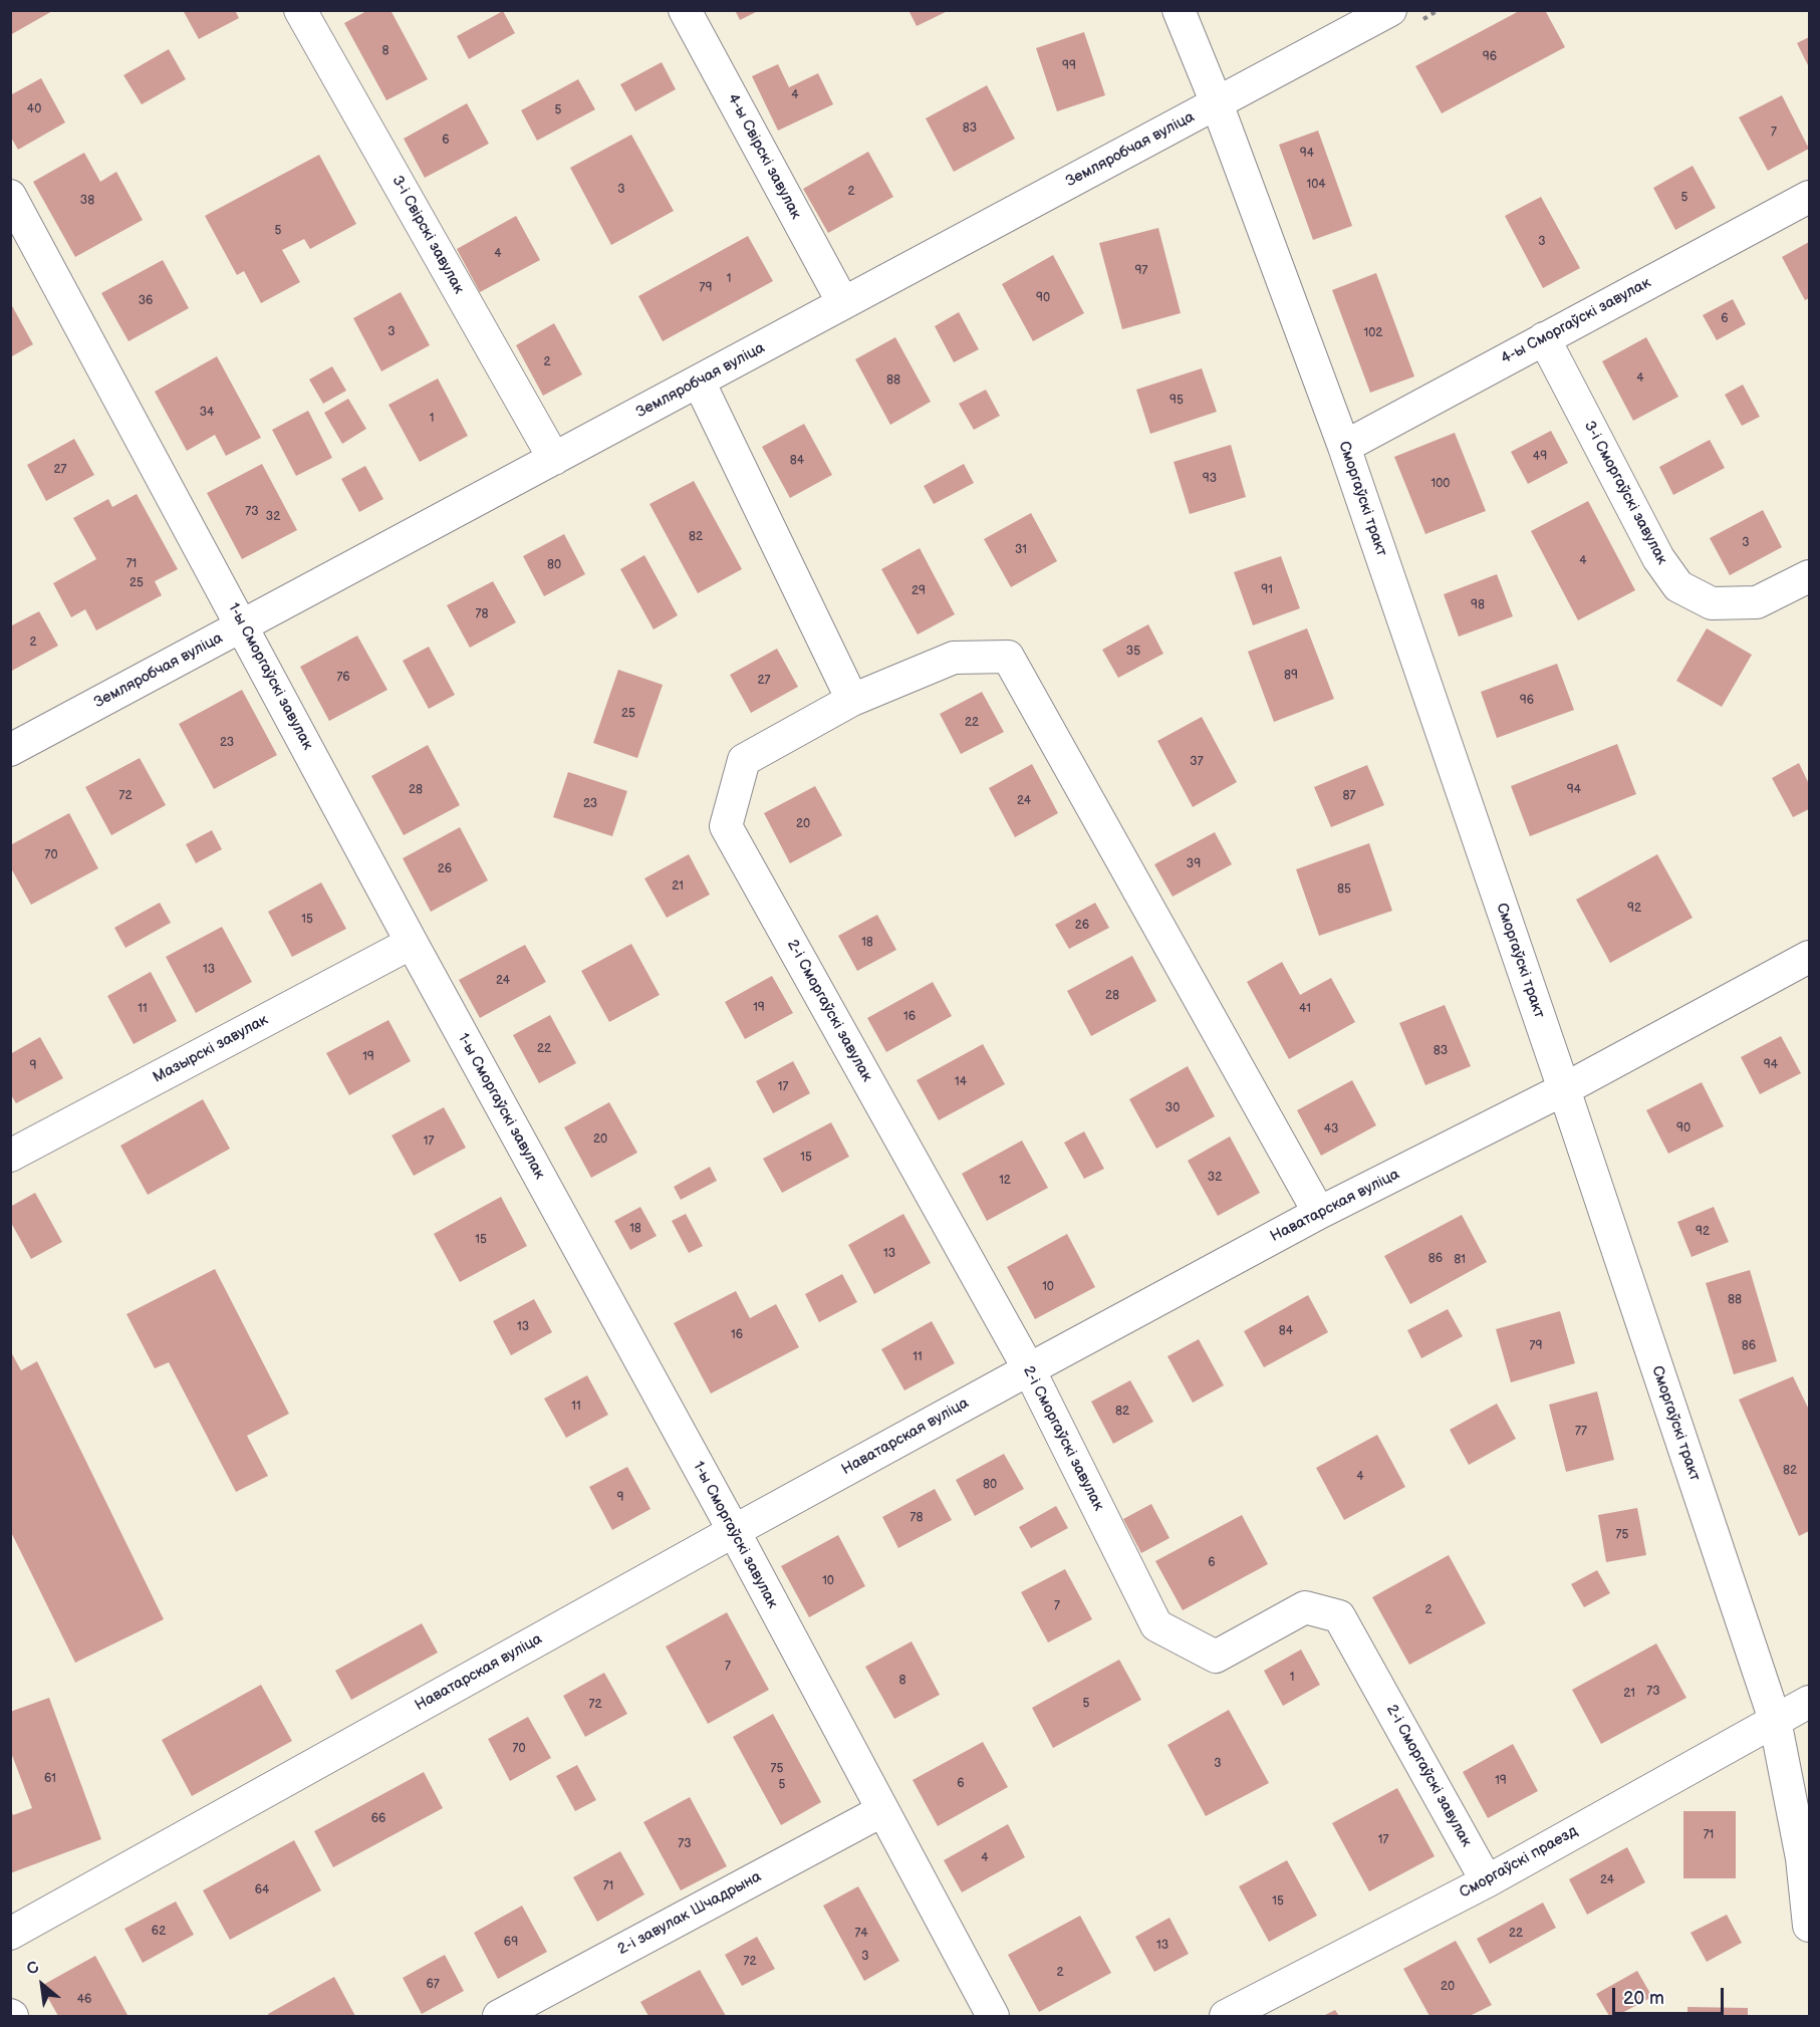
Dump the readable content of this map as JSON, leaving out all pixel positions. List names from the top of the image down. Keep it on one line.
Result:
{"streets":{"street":["Земляробчая вуліца","4-ы Свірскі завулак","3-і Свірскі завулак","4-ы Сморгаўскі завулак","3-і Сморгаўскі завулак","Сморгаўскі тракт","1-ы Сморгаўскі завулак","2-і Сморгаўскі завулак","Мазырскі завулак","Наватарская вуліца","Сморгаўскі праезд","2-і завулак Шчадрына"]},"crossings":[["Земляробчая вуліца","4-ы Свірскі завулак"],["Земляробчая вуліца","3-і Свірскі завулак"],["Земляробчая вуліца","Сморгаўскі тракт"],["Земляробчая вуліца","1-ы Сморгаўскі завулак"],["4-ы Сморгаўскі завулак","3-і Сморгаўскі завулак"],["4-ы Сморгаўскі завулак","Сморгаўскі тракт"],["Сморгаўскі тракт","Наватарская вуліца"],["Сморгаўскі тракт","Сморгаўскі праезд"],["1-ы Сморгаўскі завулак","Мазырскі завулак"],["1-ы Сморгаўскі завулак","Наватарская вуліца"],["1-ы Сморгаўскі завулак","2-і завулак Шчадрына"],["2-і Сморгаўскі завулак","Наватарская вуліца"],["2-і Сморгаўскі завулак","Сморгаўскі праезд"]],"house_numbers":["8","96","99","4","40","5","83","7","6","94","104","3","2","5","38","5","3","4","97","1","79","90","36","6","3","102","2","4","88","95","34","1","49","84","27","93","100","73","32","82","3","31","4","71","80","25","91","29","98","78","2","35","89","76","27","96","25","22","23","37","28","94","72","87","24","23","20","70","39","26","21","85","92","15","26","18","13","24","28","19","11","41","16","22","83","19","94","9","14","17","30","90","43","20","17","15","32","12","18","92","15","13","86","81","10","88","13","84","16","79","86","11","11","82","77","82","4","80","9","78","75","6","10","7","2","7","1","8","73","21","5","72","70","3","75","61","19","6","5","66","71","17","73","4","24","71","64","15","62","74","22","69","13","3","72","2","67","20","46"],"scale_bar":"20 m","north":"top left"}
